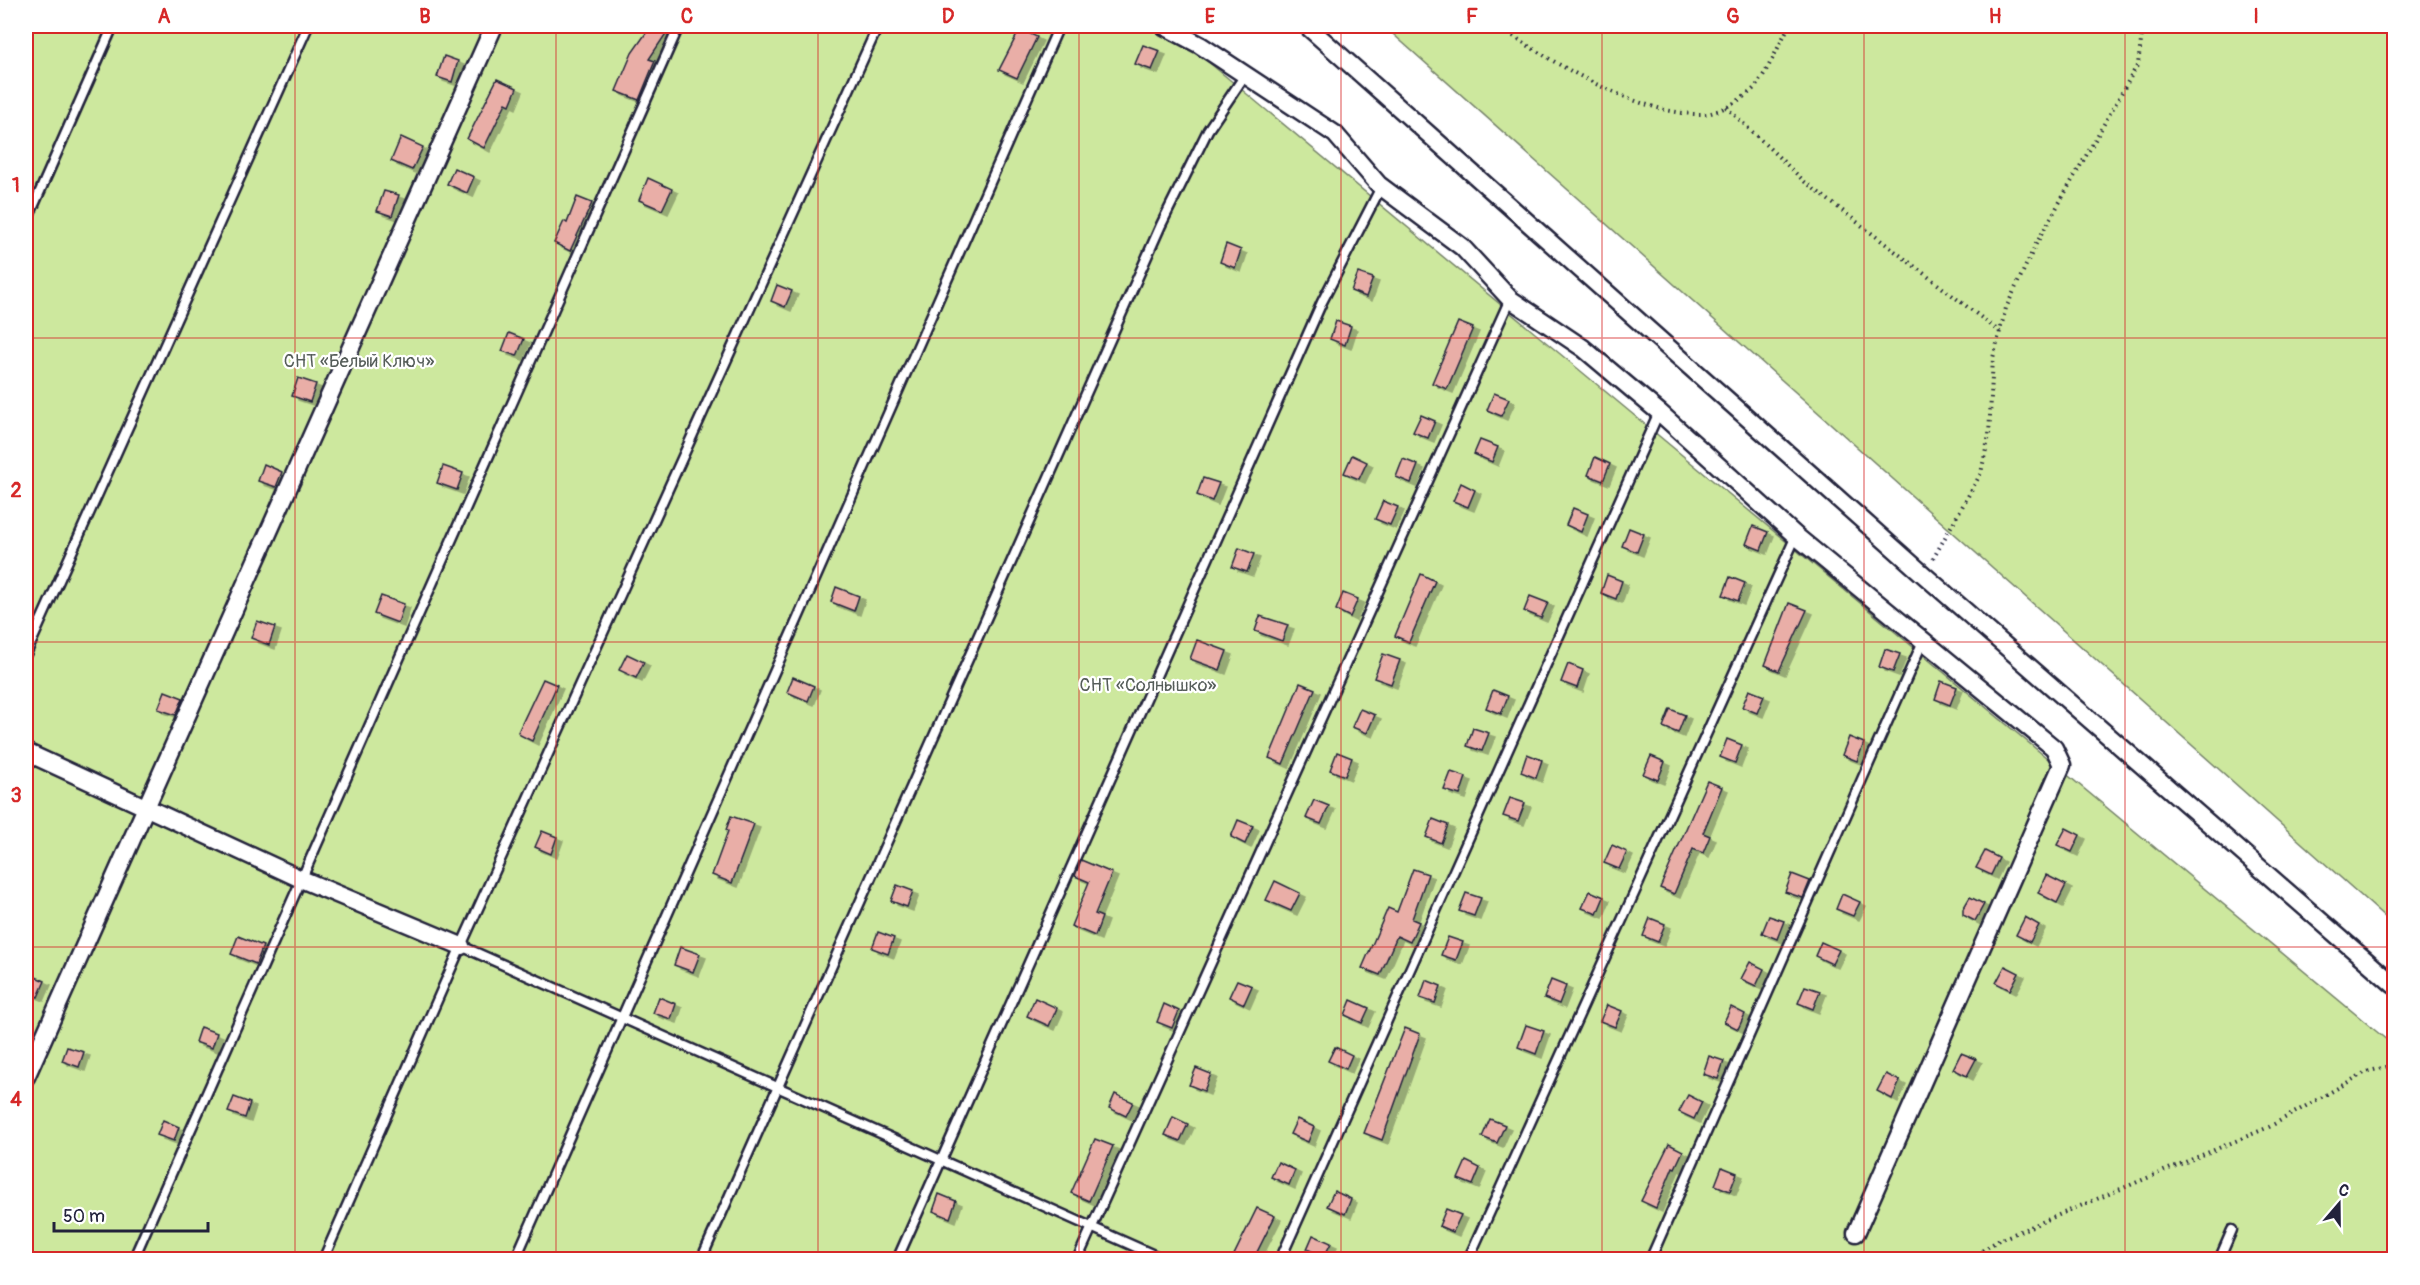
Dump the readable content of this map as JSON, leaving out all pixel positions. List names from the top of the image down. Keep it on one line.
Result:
{"parks":["СНТ «Белый Ключ»","СНТ «Солнышко»"],"scale_bar":"50 m","north":"top","grid":{"columns":["A","B","C","D","E","F","G","H","I"],"rows":["1","2","3","4"]}}
